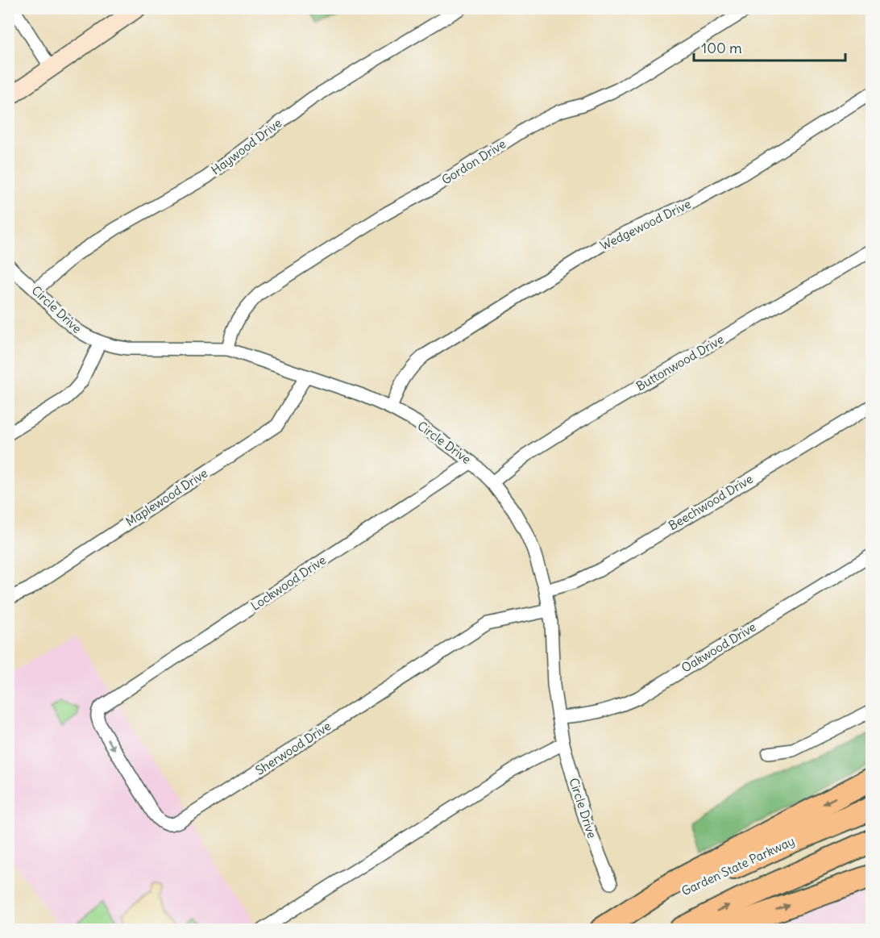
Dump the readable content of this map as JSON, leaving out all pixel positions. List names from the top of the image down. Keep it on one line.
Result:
{"streets":{"highway":["Garden State Parkway"],"street":["Haywood Drive","Gordon Drive","Wedgewood Drive","Circle Drive","Buttonwood Drive","Maplewood Drive","Beechwood Drive","Lockwood Drive","Oakwood Drive","Sherwood Drive"]},"crossings":[["Haywood Drive","Circle Drive"],["Gordon Drive","Circle Drive"],["Wedgewood Drive","Circle Drive"],["Circle Drive","Buttonwood Drive"],["Circle Drive","Maplewood Drive"],["Circle Drive","Beechwood Drive"],["Circle Drive","Lockwood Drive"],["Circle Drive","Oakwood Drive"],["Circle Drive","Sherwood Drive"],["Lockwood Drive","Sherwood Drive"]],"scale_bar":"100 m"}
